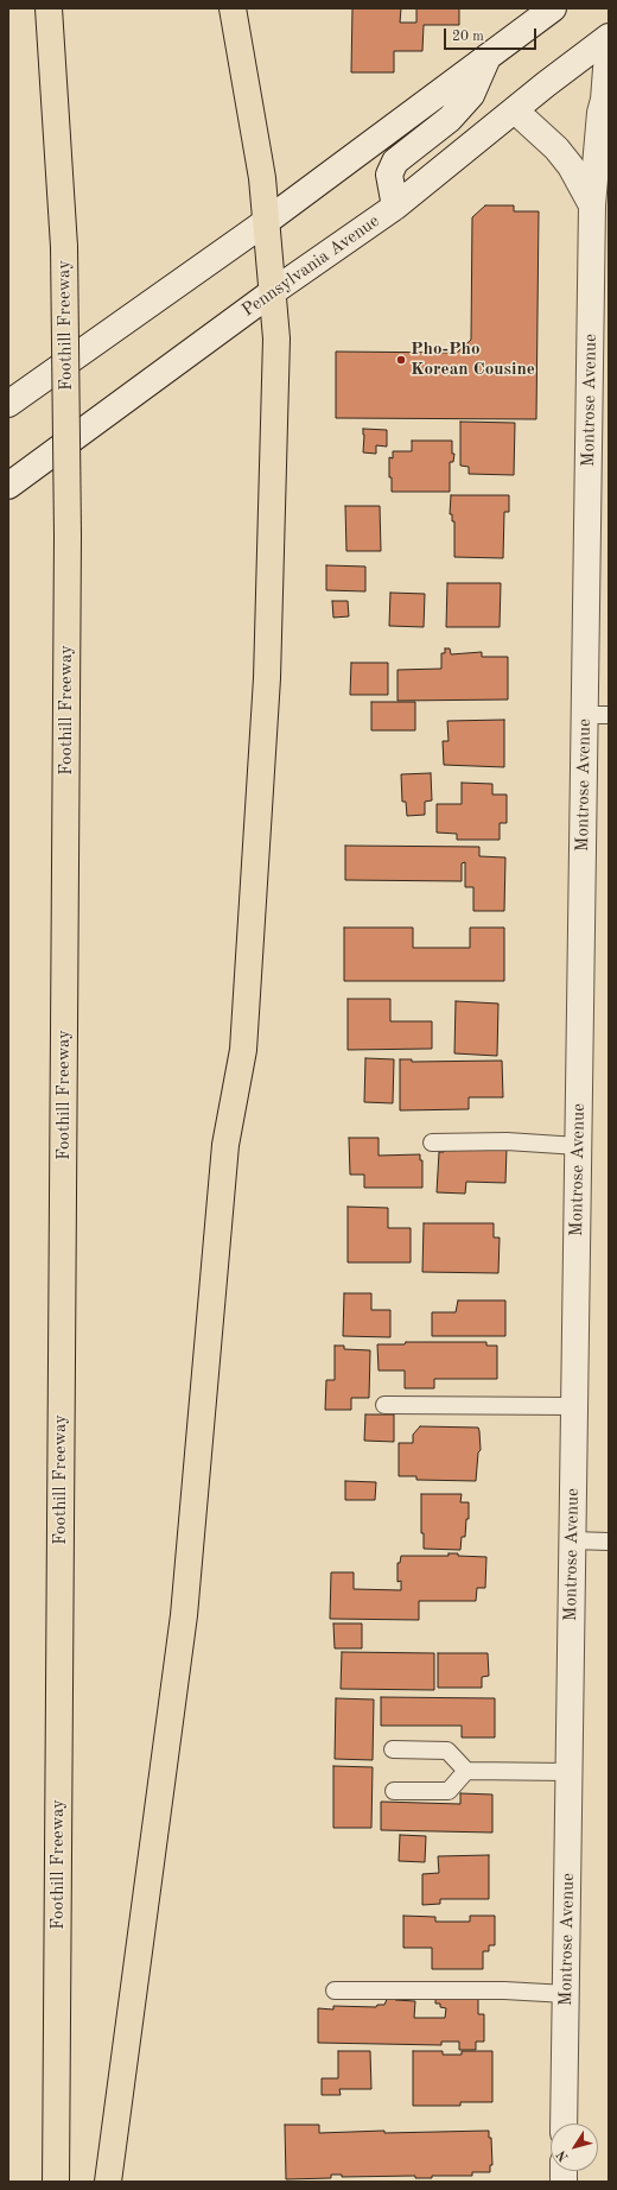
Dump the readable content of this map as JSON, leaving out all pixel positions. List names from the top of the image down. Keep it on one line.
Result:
{"streets":{"highway":["Foothill Freeway"],"street":["Pennsylvania Avenue","Montrose Avenue"]},"crossings":[["Pennsylvania Avenue","Montrose Avenue"]],"places":["Pho-Pho Korean Cousine"],"scale_bar":"20 m","north":"bottom left"}
